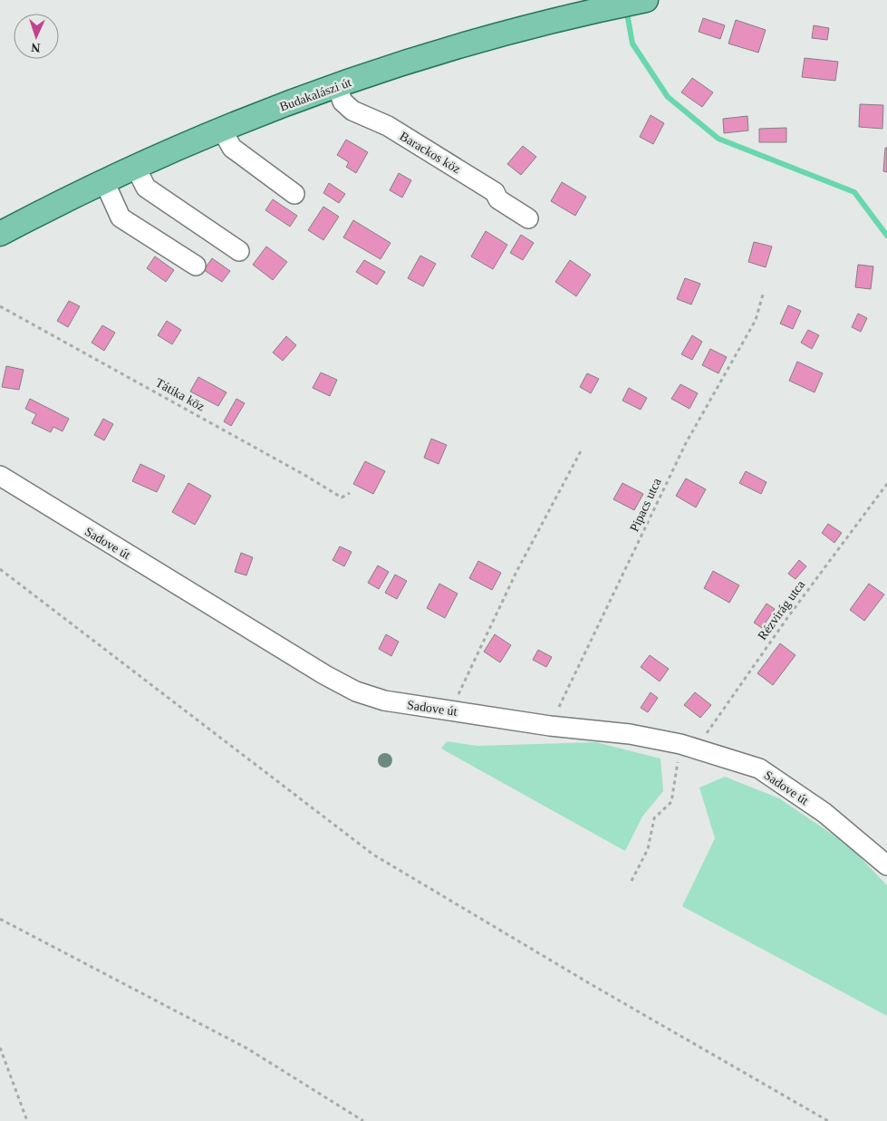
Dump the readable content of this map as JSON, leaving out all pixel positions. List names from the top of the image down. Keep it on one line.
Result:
{"streets":{"main road":["Budakalászi út"],"street":["Barackos köz","Sadove út"],"path":["Tátika köz","Pipacs utca","Rézvirág utca"]},"crossings":[["Budakalászi út","Barackos köz"],["Pipacs utca","Sadove út"],["Sadove út","Rézvirág utca"]],"north":"bottom"}
